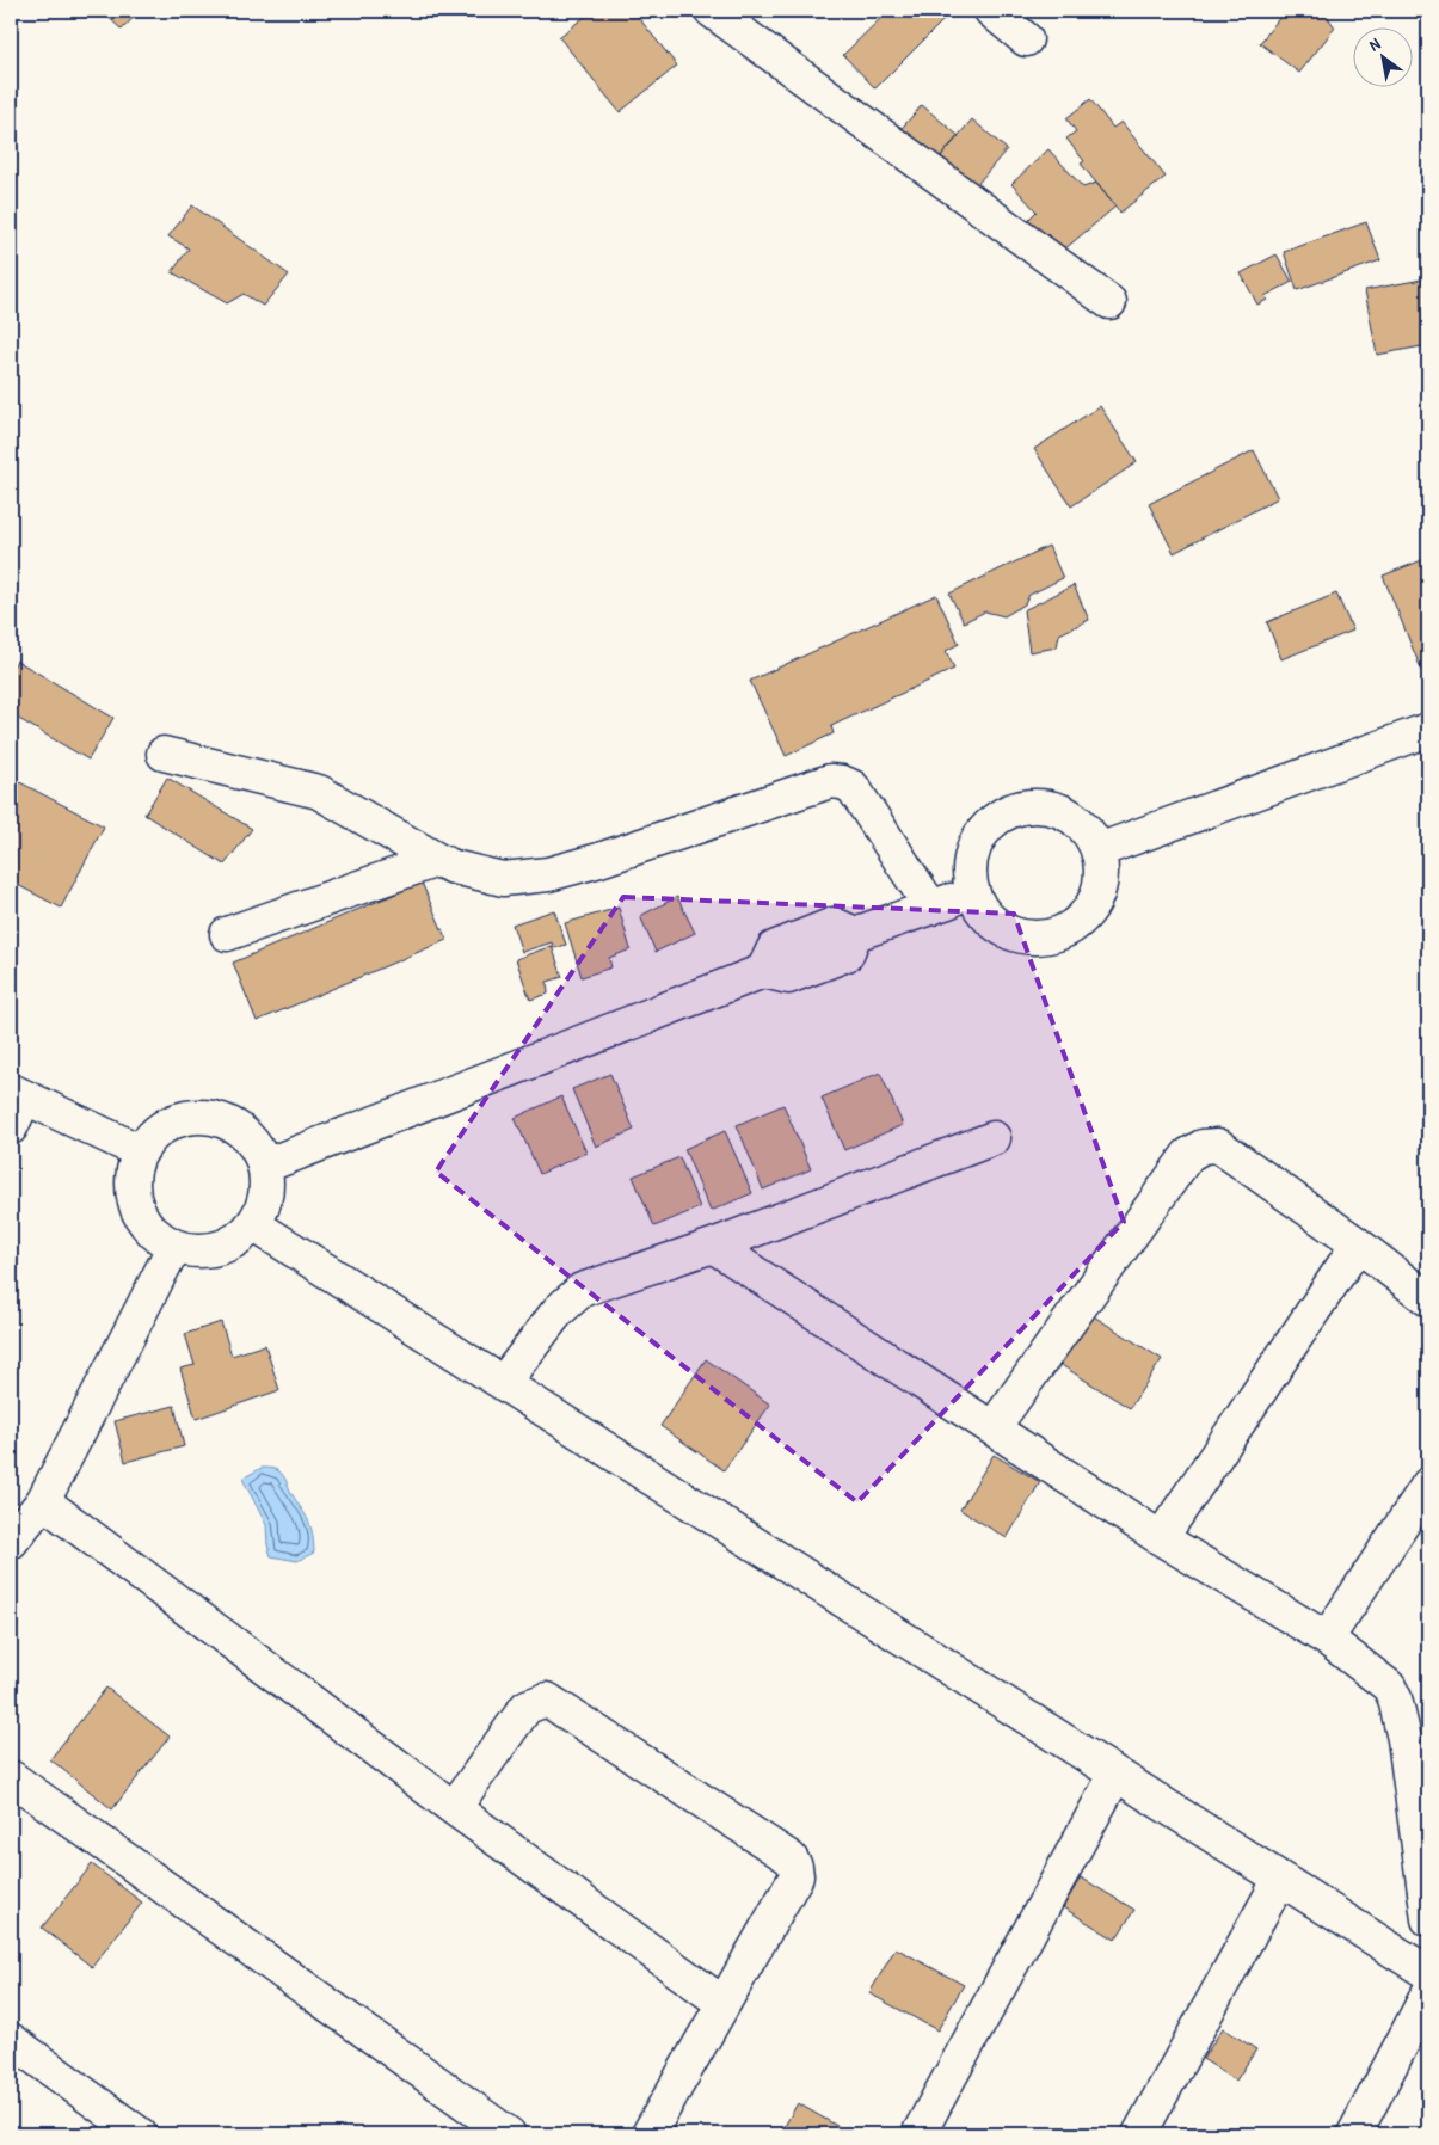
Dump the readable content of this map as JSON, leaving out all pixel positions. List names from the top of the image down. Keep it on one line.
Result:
{"north":"top left"}
